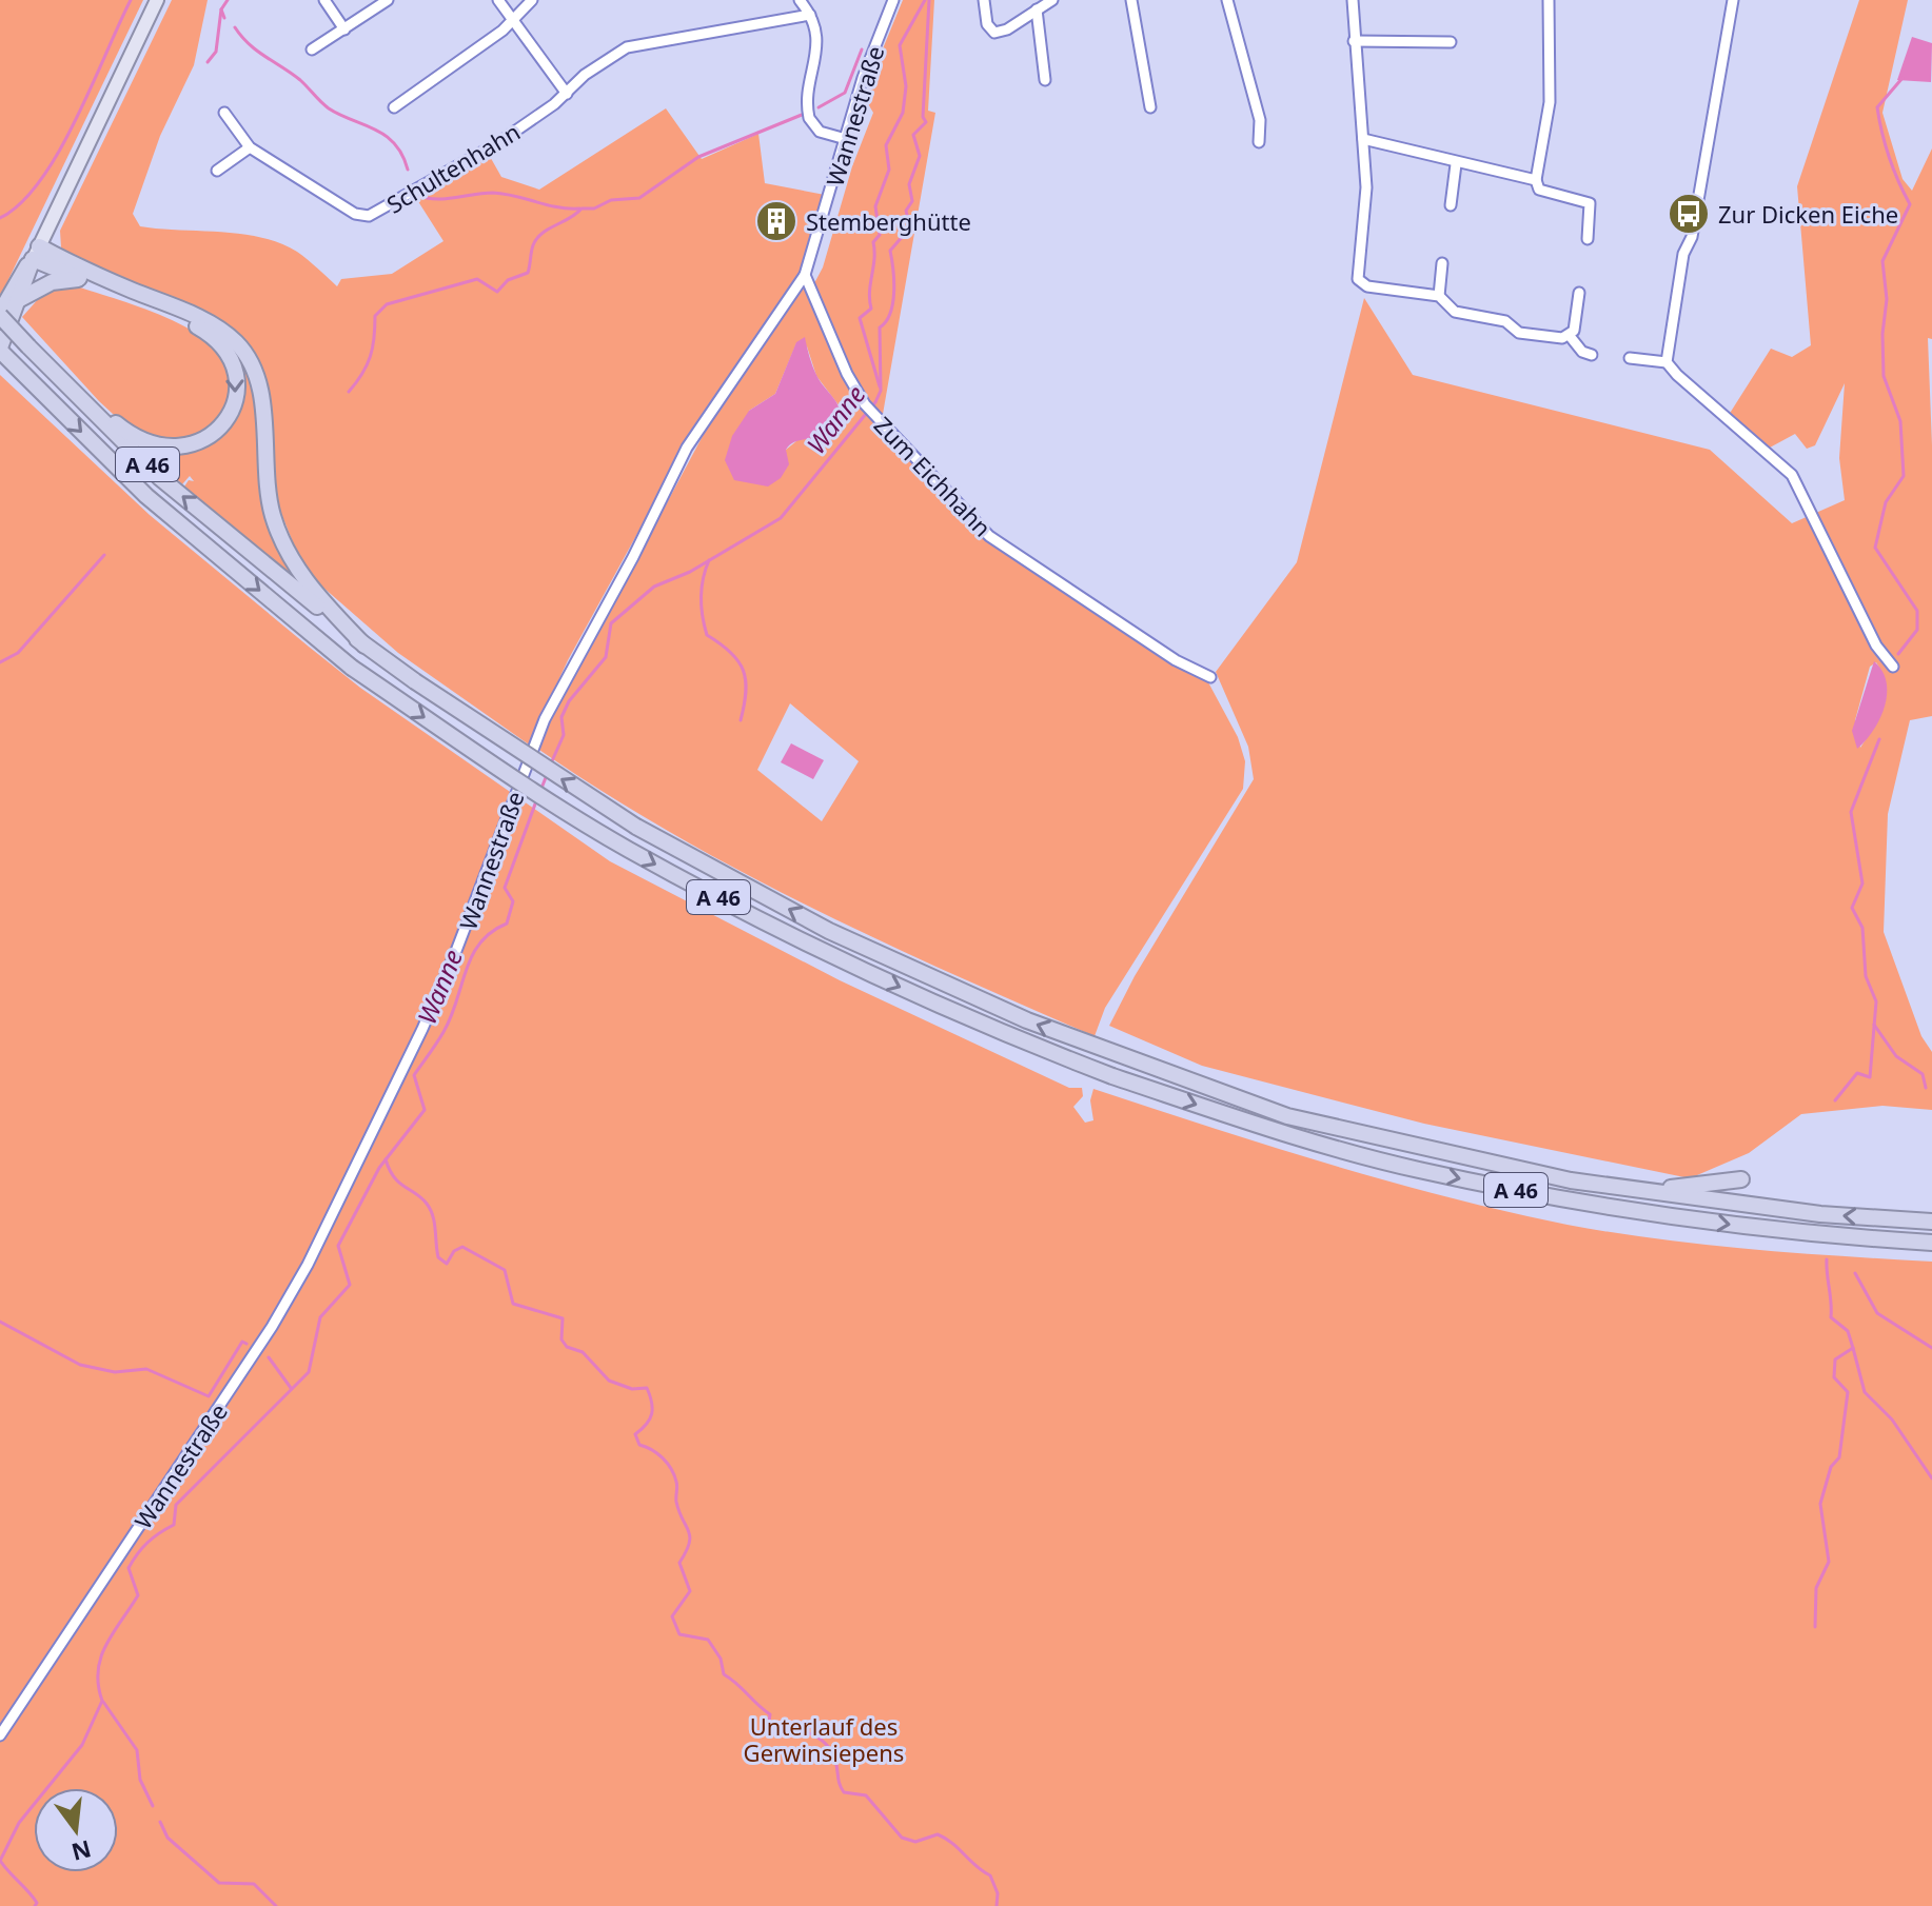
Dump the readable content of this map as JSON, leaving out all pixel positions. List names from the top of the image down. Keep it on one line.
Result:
{"streets":{"highway":["A 46"],"street":["Wannestraße","Schultenhahn","Zum Eichhahn"]},"crossings":[["Wannestraße","Zum Eichhahn"]],"water":["Wanne"],"parks":["Unterlauf des Gerwinsiepens"],"places":{"bus stop":["Zur Dicken Eiche"],"building":["Stemberghütte"]},"north":"bottom"}
